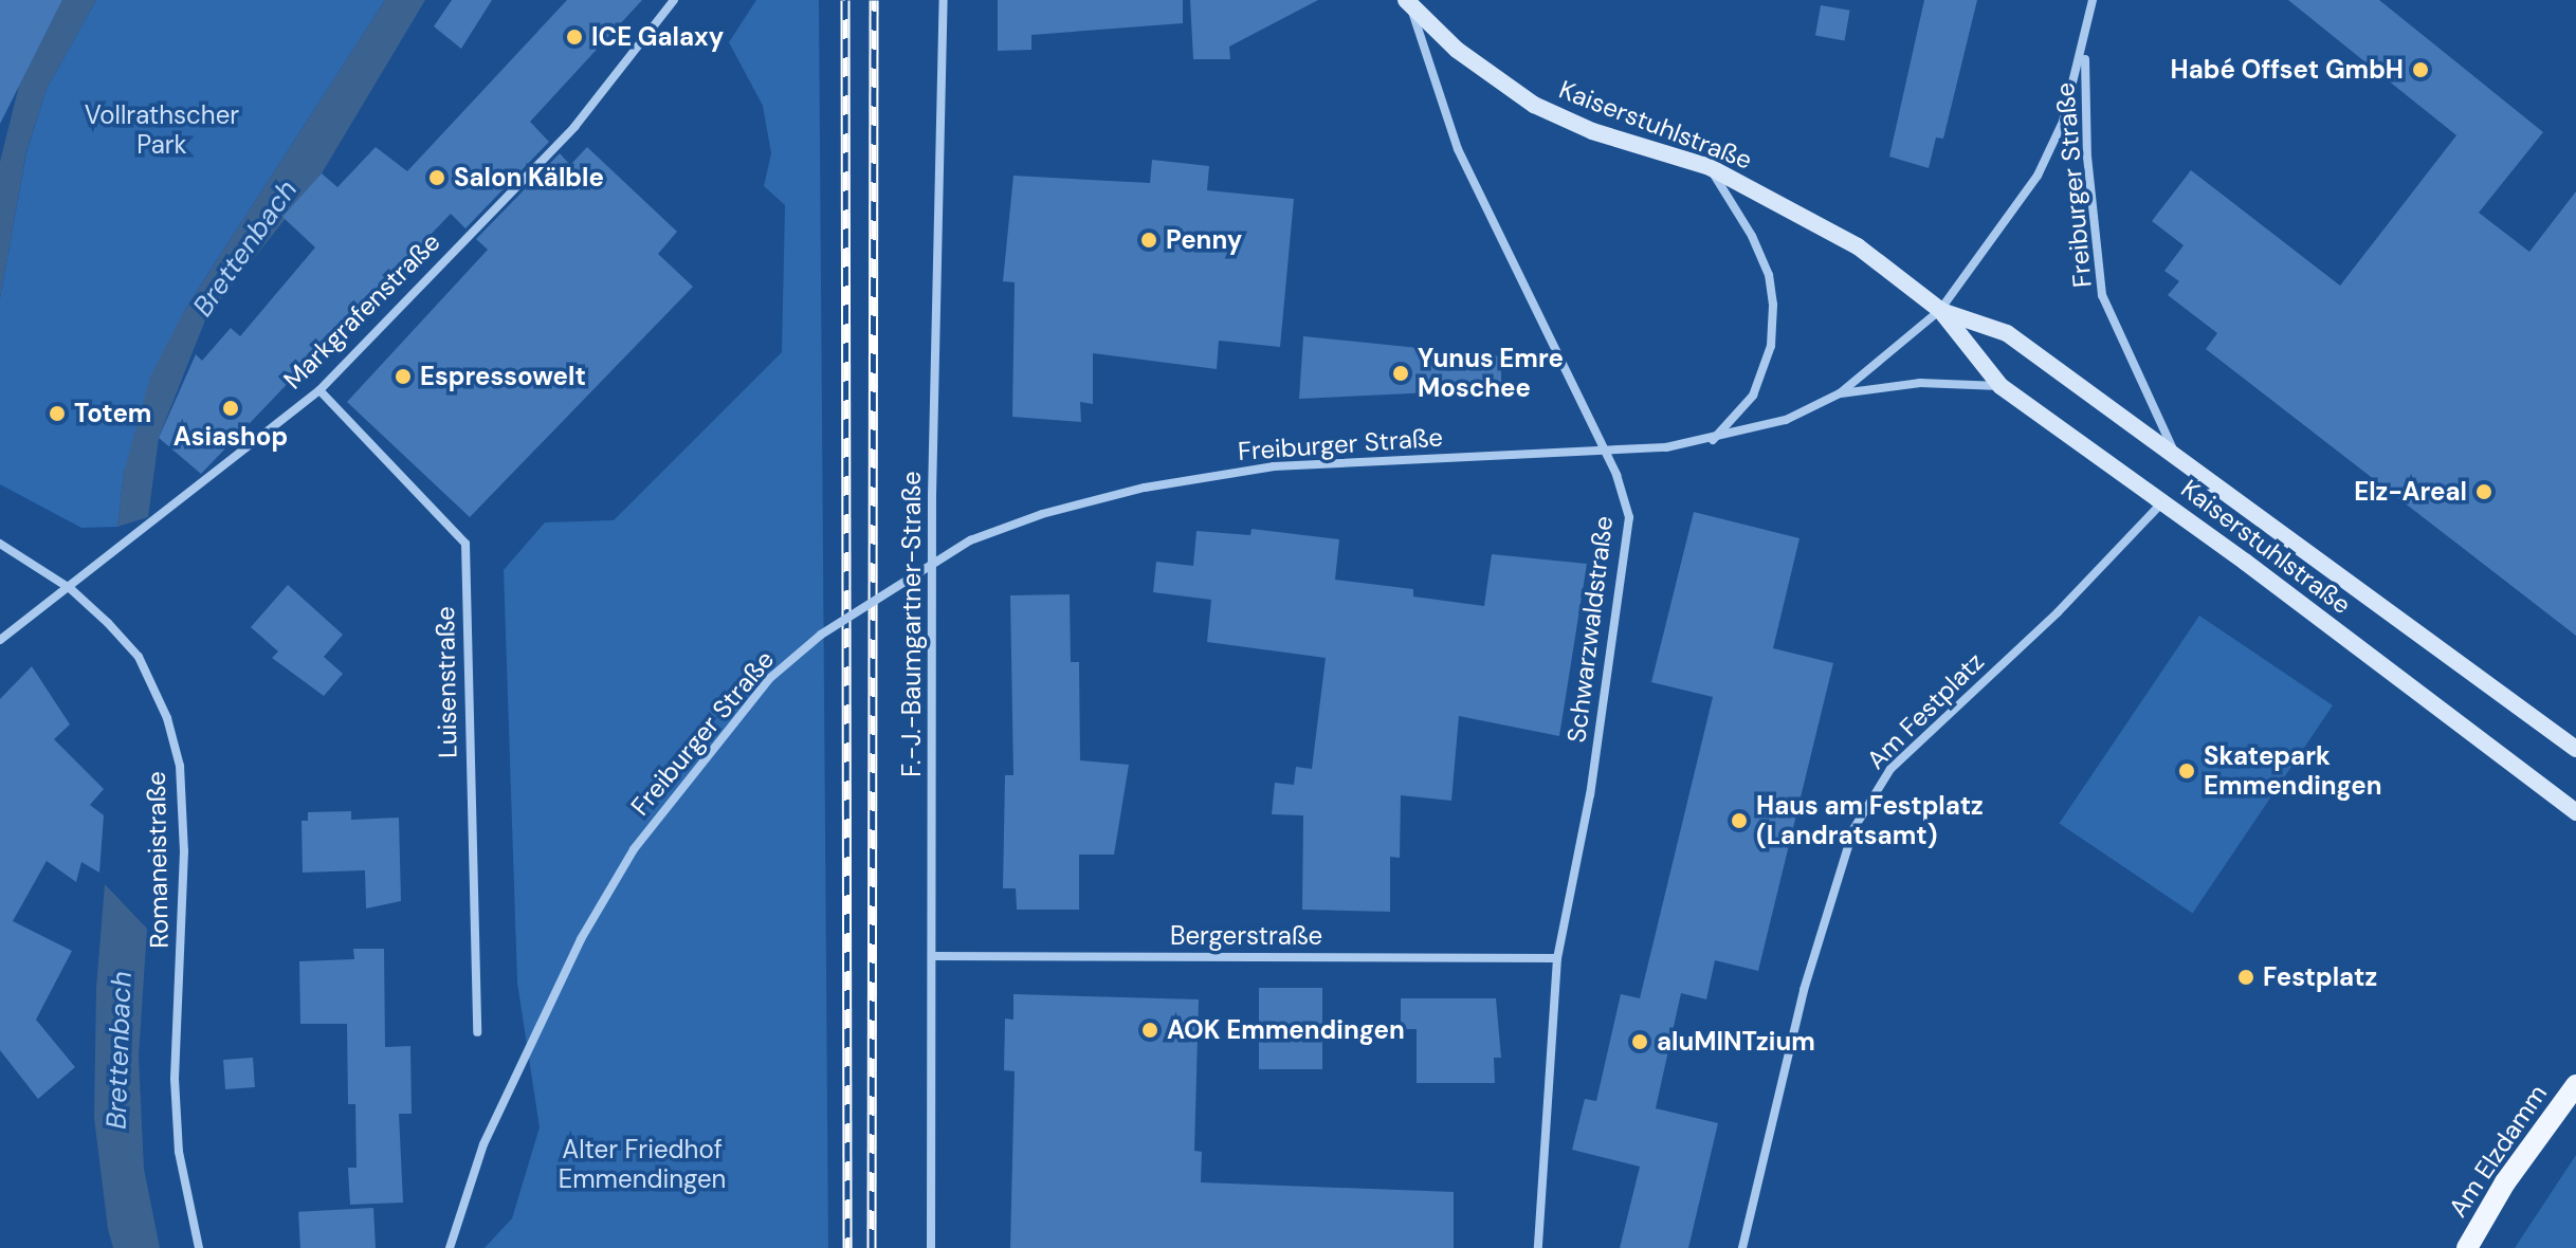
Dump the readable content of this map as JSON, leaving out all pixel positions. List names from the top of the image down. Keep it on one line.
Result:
{"streets":{"main road":["Kaiserstuhlstraße","Am Elzdamm"],"street":["Freiburger Straße","Markgrafenstraße","F.-J.-Baumgartner-Straße","Schwarzwaldstraße","Luisenstraße","Am Festplatz","Romaneistraße","Bergerstraße"]},"crossings":[["Kaiserstuhlstraße","Freiburger Straße"],["Kaiserstuhlstraße","Schwarzwaldstraße"],["Kaiserstuhlstraße","Am Festplatz"],["Markgrafenstraße","Luisenstraße"],["Markgrafenstraße","Romaneistraße"],["F.-J.-Baumgartner-Straße","Bergerstraße"],["Schwarzwaldstraße","Bergerstraße"]],"water":["Brettenbach"],"parks":["Vollrathscher Park","Alter Friedhof Emmendingen"],"places":["ICE Galaxy","Habé Offset GmbH","Salon Kälble","Penny","Yunus Emre Moschee","Espressowelt","Asiashop","Totem","Elz-Areal","Skatepark Emmendingen","Haus am Festplatz (Landratsamt)","Festplatz","AOK Emmendingen","aluMINTzium"]}
